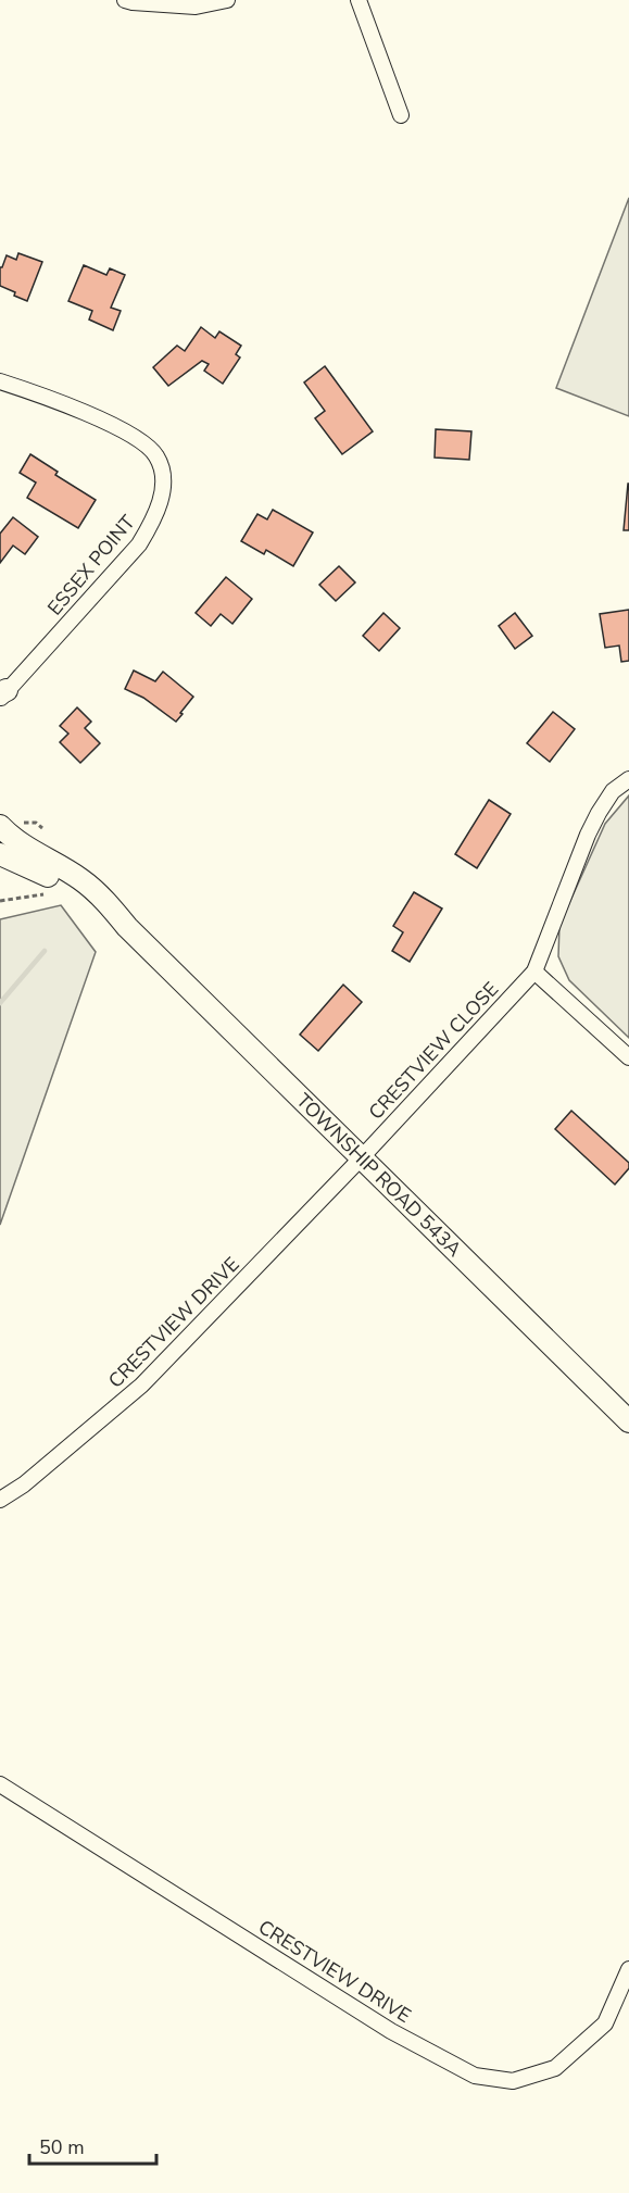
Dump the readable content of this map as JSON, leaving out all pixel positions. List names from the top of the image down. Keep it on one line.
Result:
{"streets":{"main road":["TOWNSHIP ROAD 543A"],"street":["ESSEX POINT","CRESTVIEW CLOSE","CRESTVIEW DRIVE"]},"crossings":[["CRESTVIEW CLOSE","TOWNSHIP ROAD 543A"],["CRESTVIEW CLOSE","CRESTVIEW DRIVE"],["TOWNSHIP ROAD 543A","CRESTVIEW DRIVE"]],"scale_bar":"50 m"}
